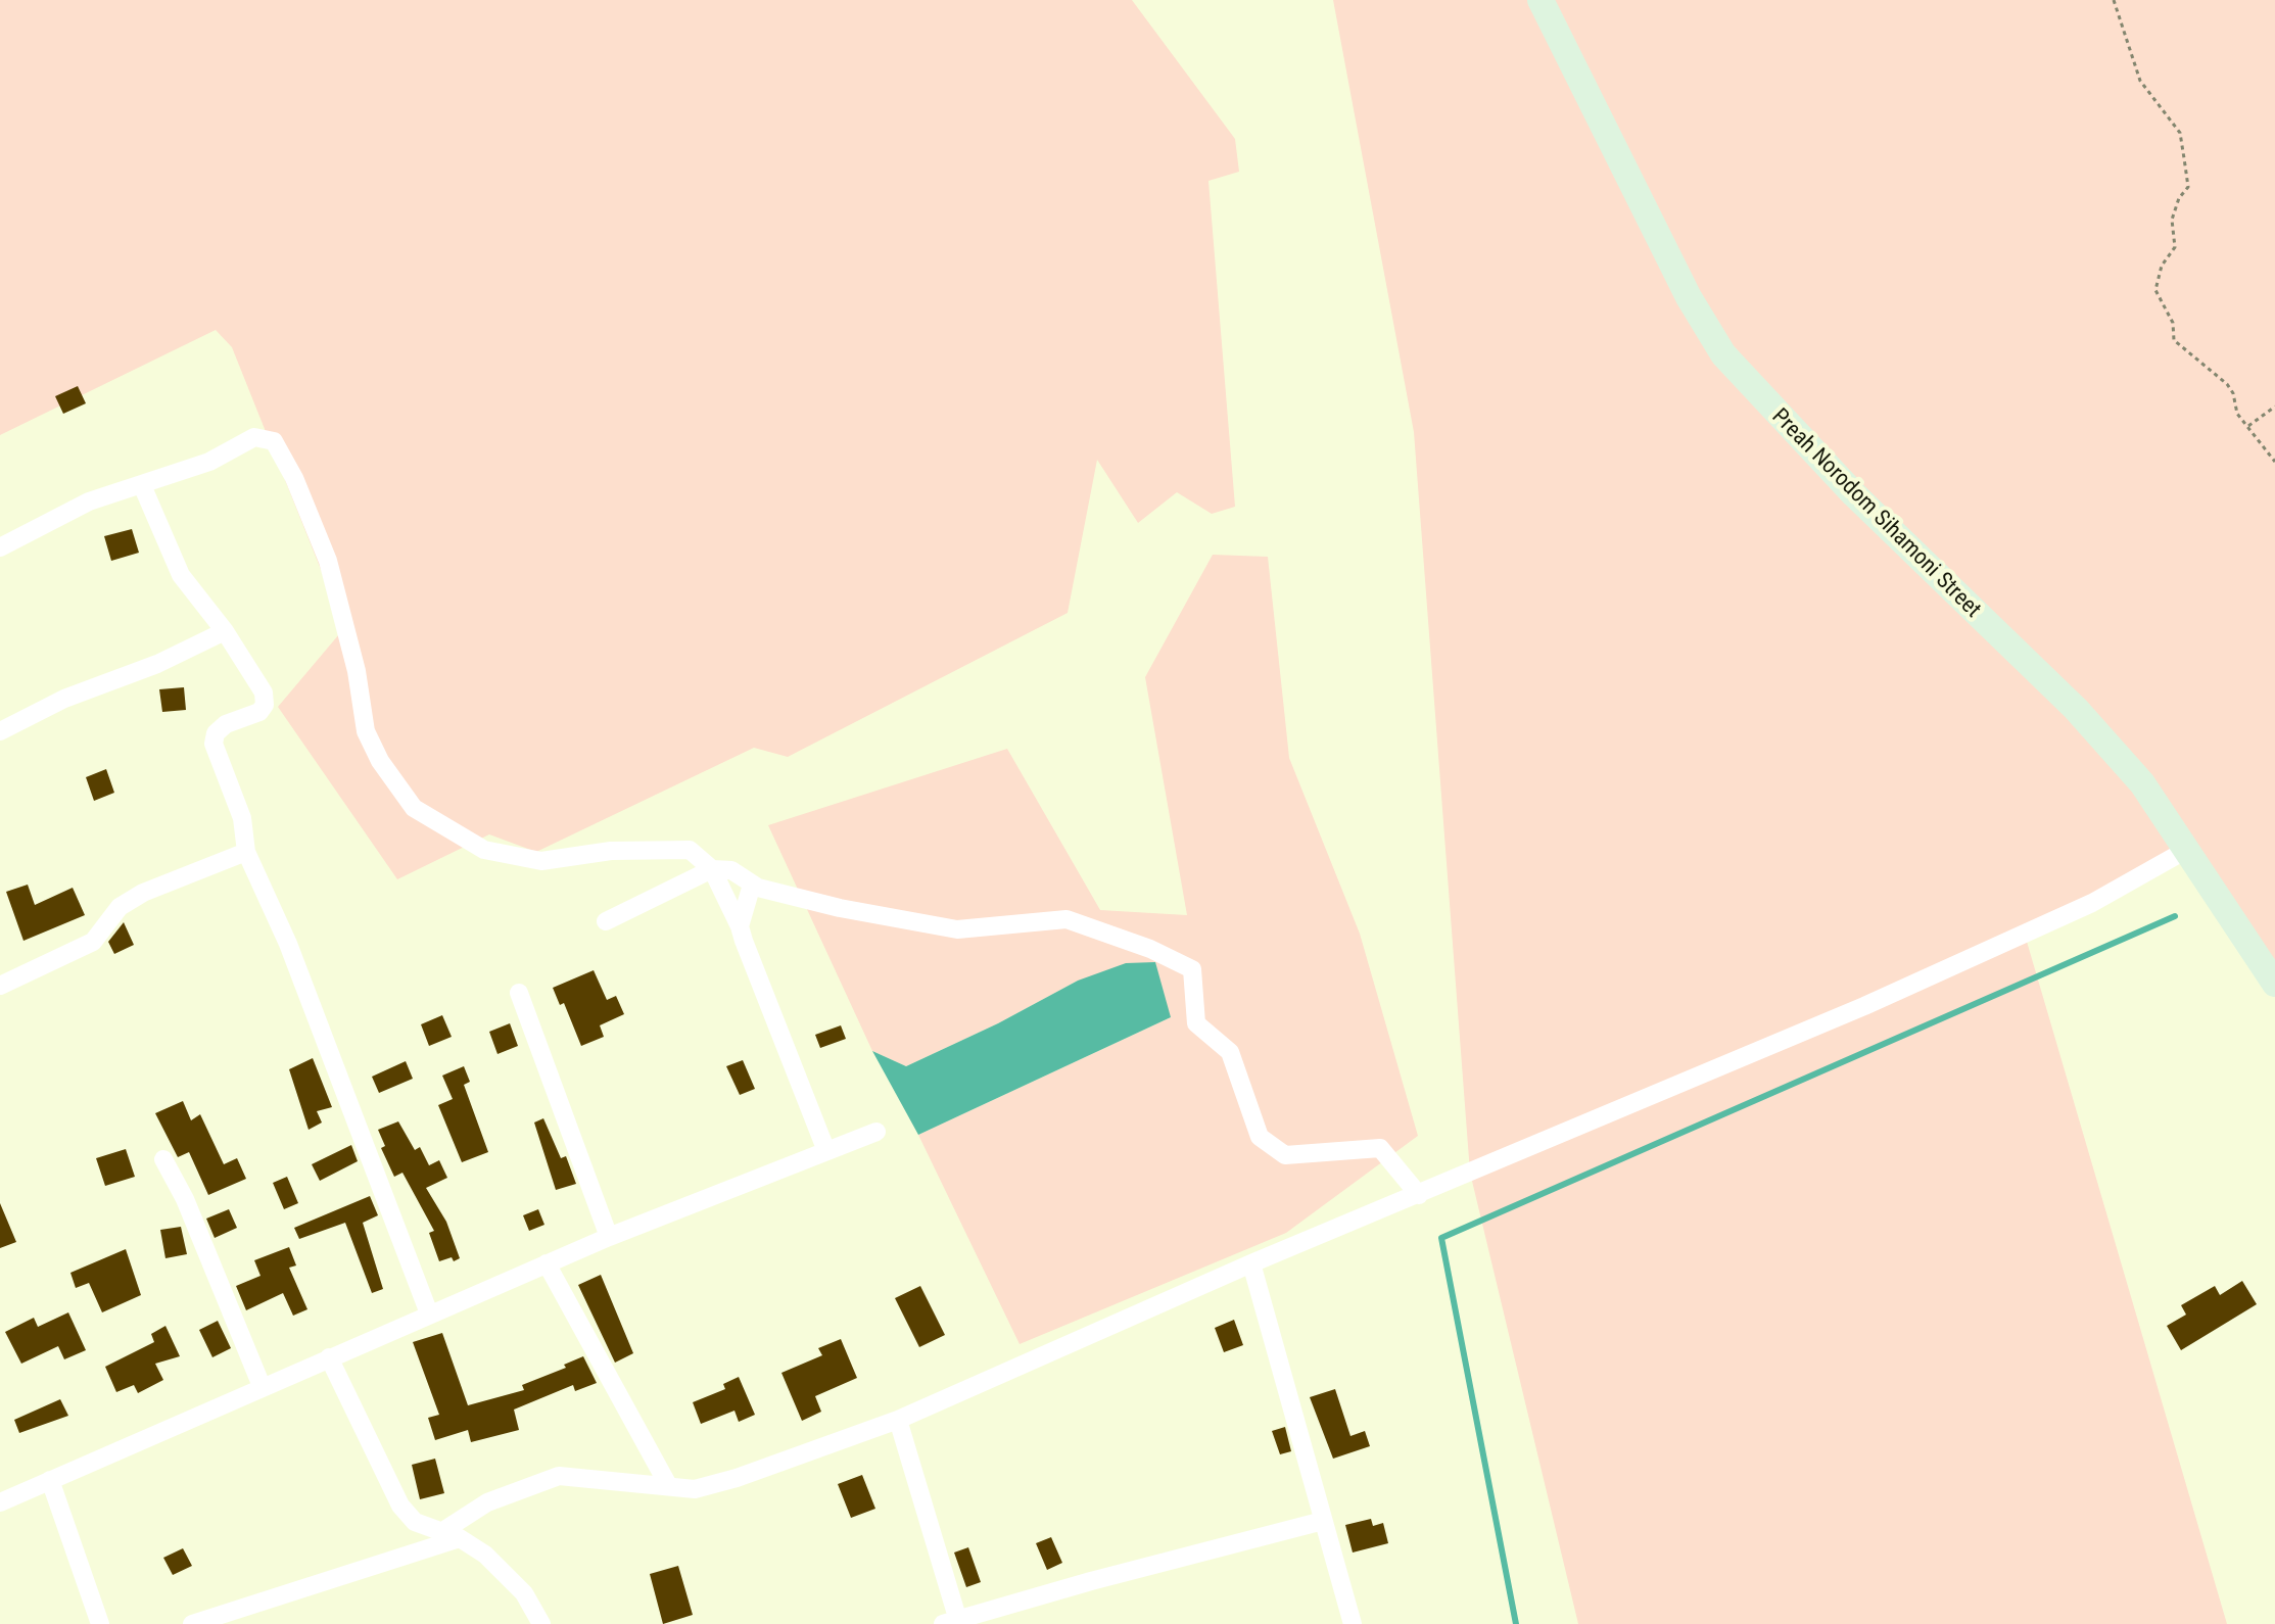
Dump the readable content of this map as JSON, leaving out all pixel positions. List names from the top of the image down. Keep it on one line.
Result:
{"streets":{"main road":["Preah Norodom Sihamoni Street"]}}
